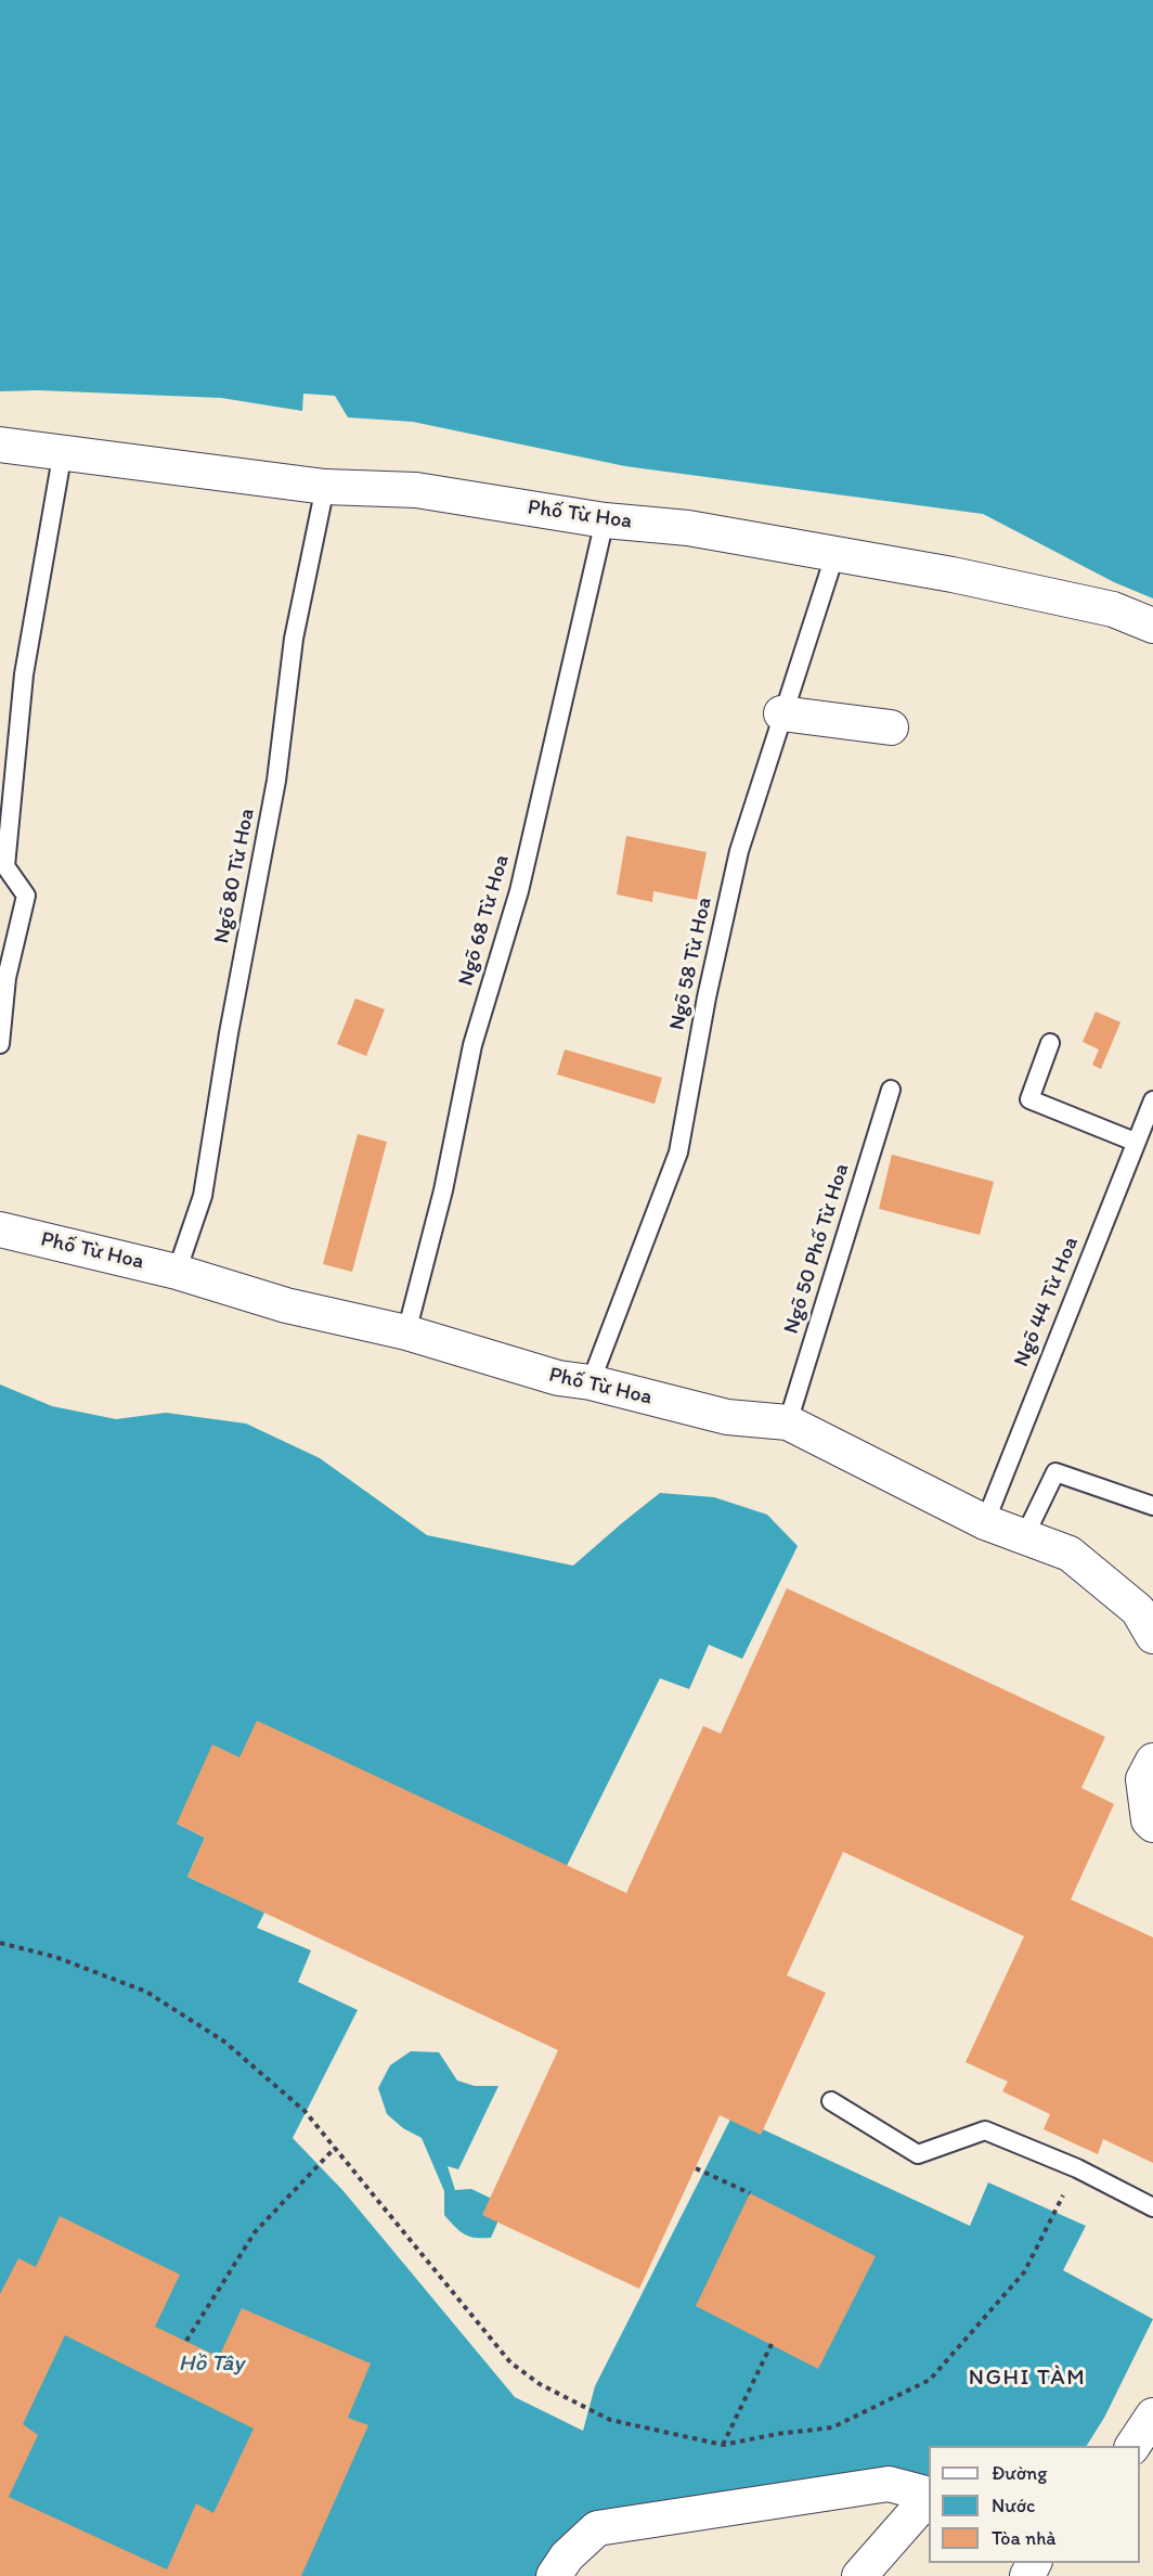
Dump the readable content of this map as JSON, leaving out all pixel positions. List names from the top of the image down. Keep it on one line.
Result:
{"streets":{"street":["Phố Từ Hoa"],"lane":["Ngõ 80 Từ Hoa","Ngõ 68 Từ Hoa","Ngõ 58 Từ Hoa","Ngõ 50 Phố Từ Hoa","Ngõ 44 Từ Hoa"]},"crossings":[["Phố Từ Hoa","Ngõ 80 Từ Hoa"],["Phố Từ Hoa","Ngõ 68 Từ Hoa"],["Phố Từ Hoa","Ngõ 58 Từ Hoa"],["Phố Từ Hoa","Ngõ 50 Phố Từ Hoa"],["Phố Từ Hoa","Ngõ 44 Từ Hoa"]],"districts":["NGHI TÀM"],"water":["Hồ Tây"],"legend":["Đường","Nước","Tòa nhà"]}
